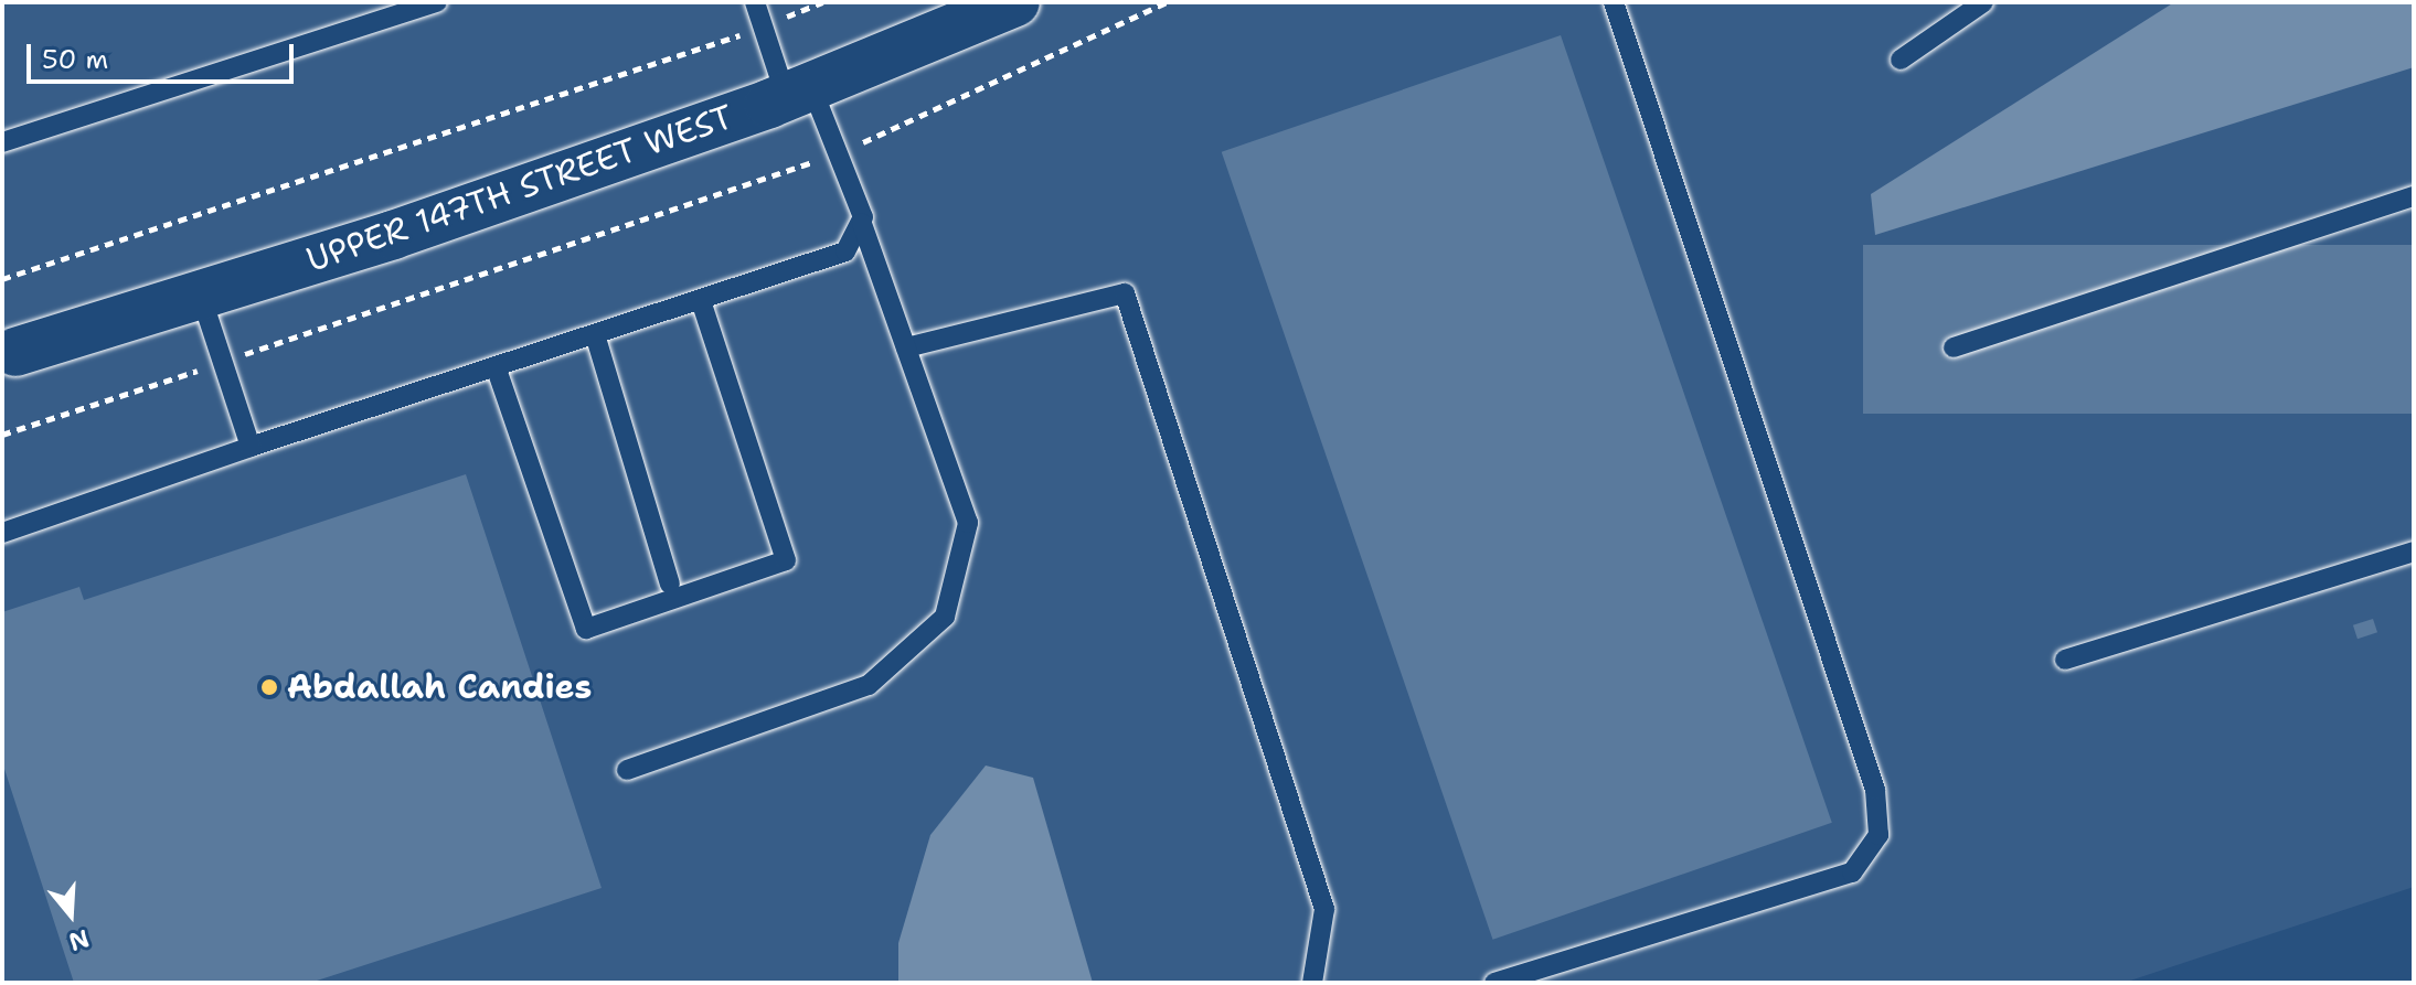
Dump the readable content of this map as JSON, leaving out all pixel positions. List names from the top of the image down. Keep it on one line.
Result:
{"streets":{"street":["UPPER 147TH STREET WEST"]},"places":["Abdallah Candies"],"scale_bar":"50 m","north":"bottom"}
